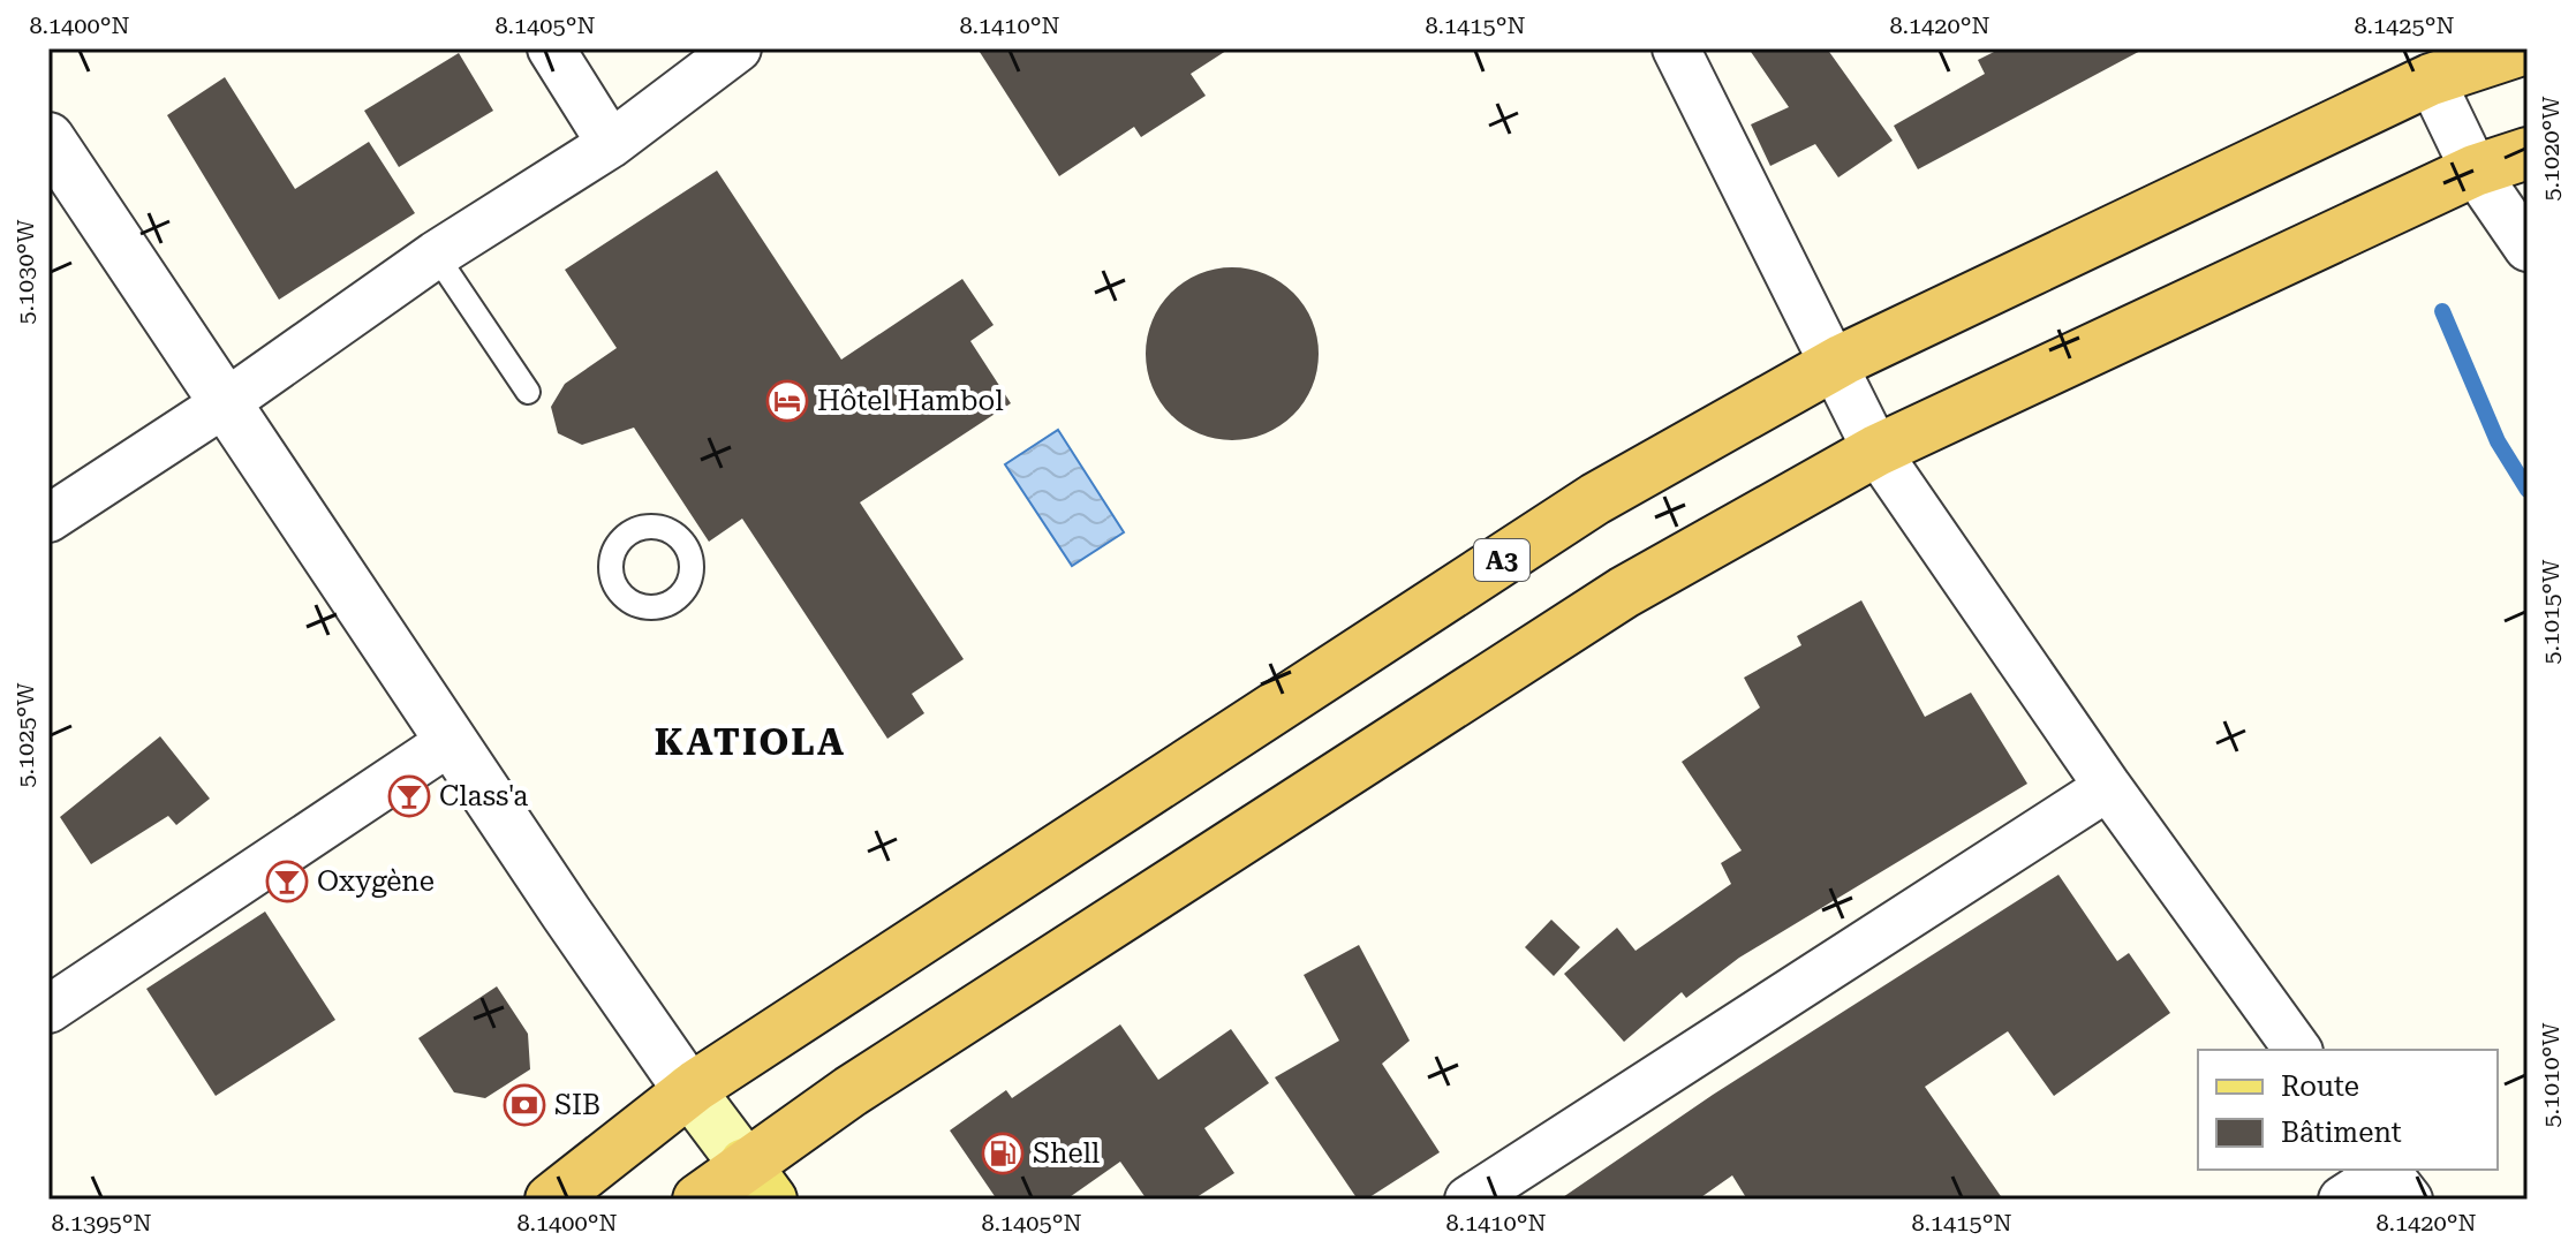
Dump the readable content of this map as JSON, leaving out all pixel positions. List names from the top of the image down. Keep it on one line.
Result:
{"streets":{"highway":["A3"]},"districts":["KATIOLA"],"places":{"hotel":["Hôtel Hambol"],"bar":["Class'a","Oxygène"],"bank":["SIB"],"fuel station":["Shell"]},"legend":["Route","Bâtiment"],"coordinates":["8.1400°N","8.1405°N","8.1410°N","8.1415°N","8.1420°N","8.1425°N","5.1020°W","5.1030°W","5.1015°W","5.1025°W","5.1010°W","8.1395°N"]}
